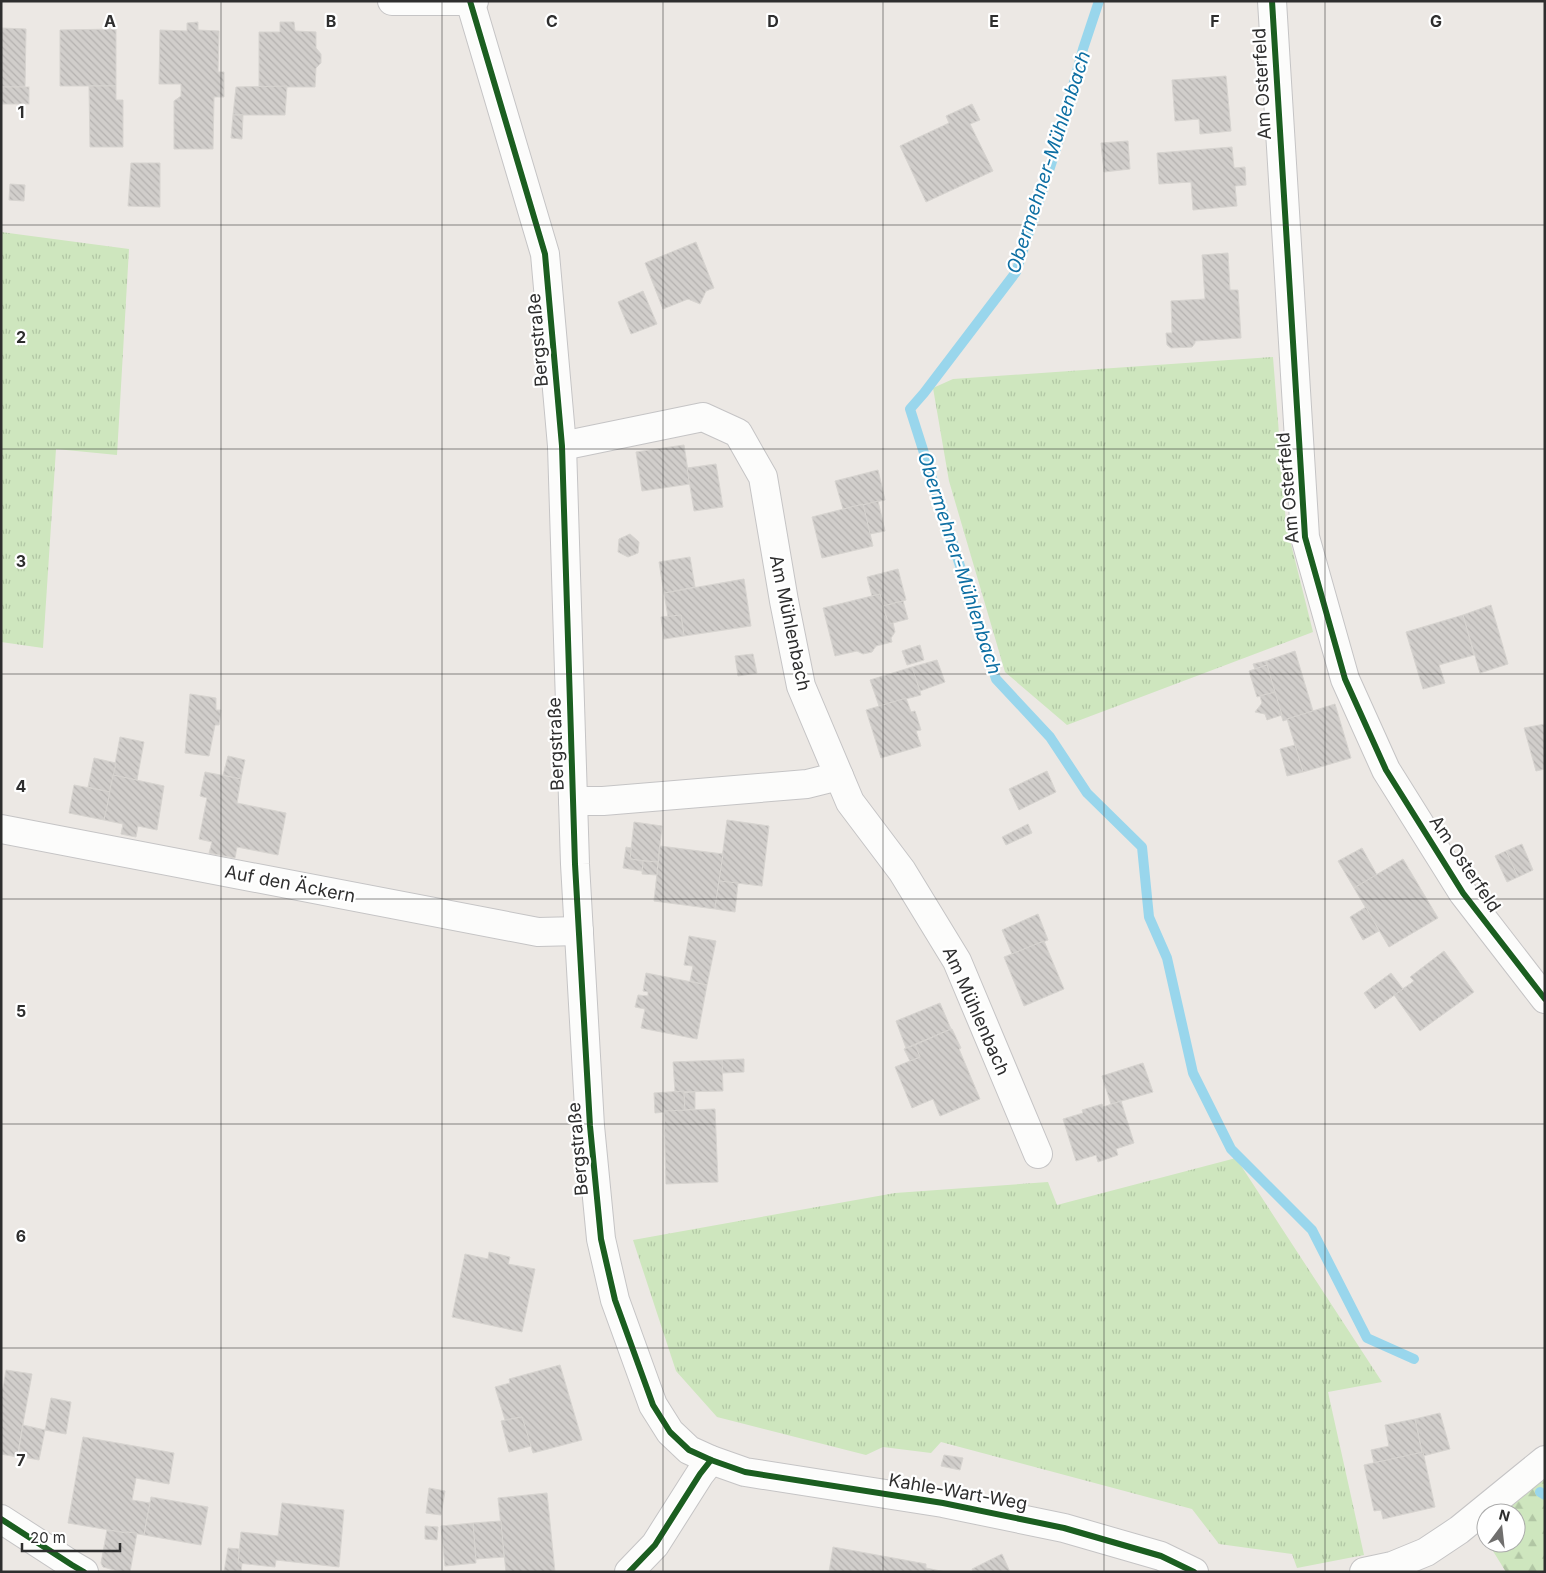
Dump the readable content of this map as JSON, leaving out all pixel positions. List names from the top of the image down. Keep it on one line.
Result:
{"streets":{"street":["Am Osterfeld","Bergstraße","Am Mühlenbach","Auf den Äckern","Kahle-Wart-Weg"]},"crossings":[["Bergstraße","Am Mühlenbach"],["Bergstraße","Auf den Äckern"],["Bergstraße","Kahle-Wart-Weg"]],"water":["Obermehner-Mühlenbach"],"scale_bar":"20 m","north":"top","grid":{"columns":["A","B","C","D","E","F","G"],"rows":["1","2","3","4","5","6","7"]}}
